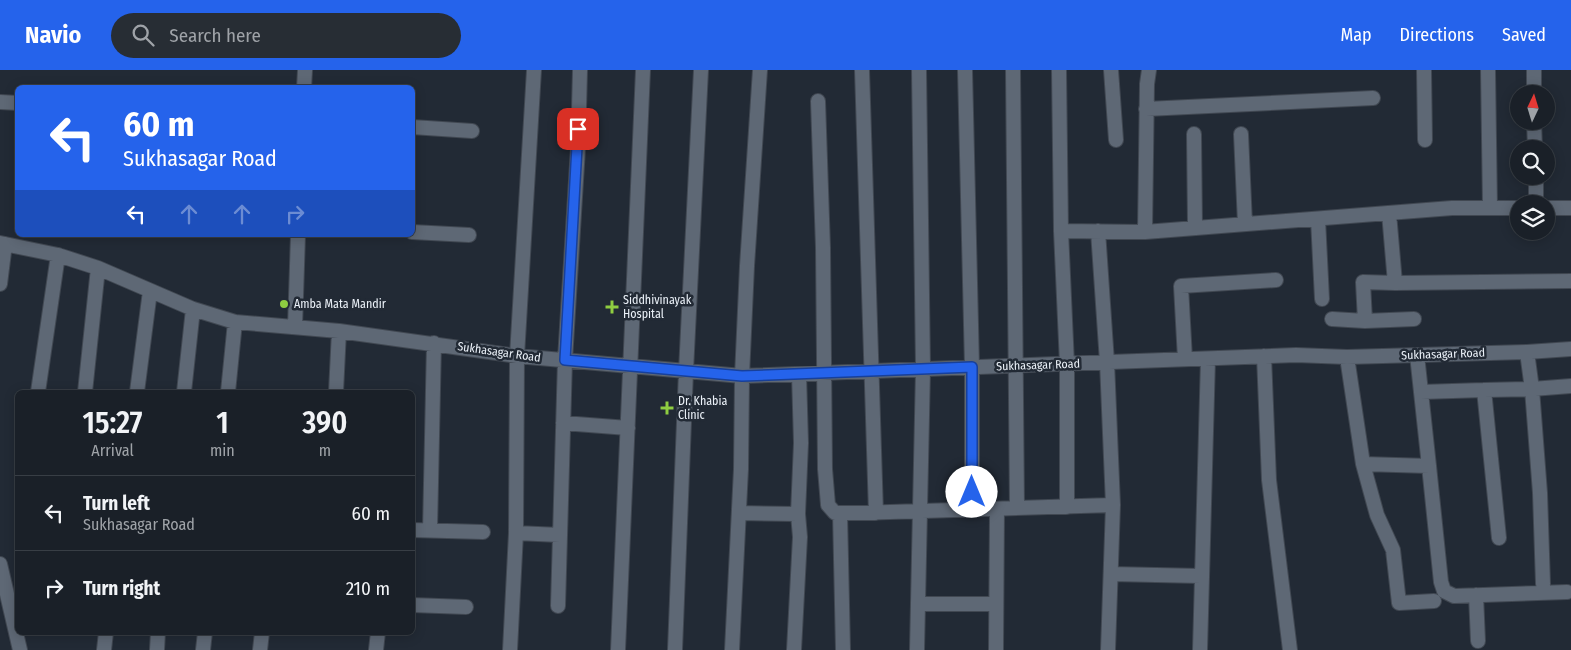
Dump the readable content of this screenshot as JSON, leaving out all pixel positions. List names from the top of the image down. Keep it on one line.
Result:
{"streets":{"street":["Sukhasagar Road"]},"places":{"other":["Amba Mata Mandir"],"health":["Siddhivinayak Hospital","Dr. Khabia Clinic"]},"north":"top","page":{"header":"Navio","search":"Search here","nav":["Map","Directions","Saved"],"turn":["60 m","Sukhasagar Road"],"eta":["15:27","Arrival","1","min","390","m"],"list":[{"name":"Turn left","note":"Sukhasagar Road","value":"60 m"},{"name":"Turn right","value":"210 m"}]}}
